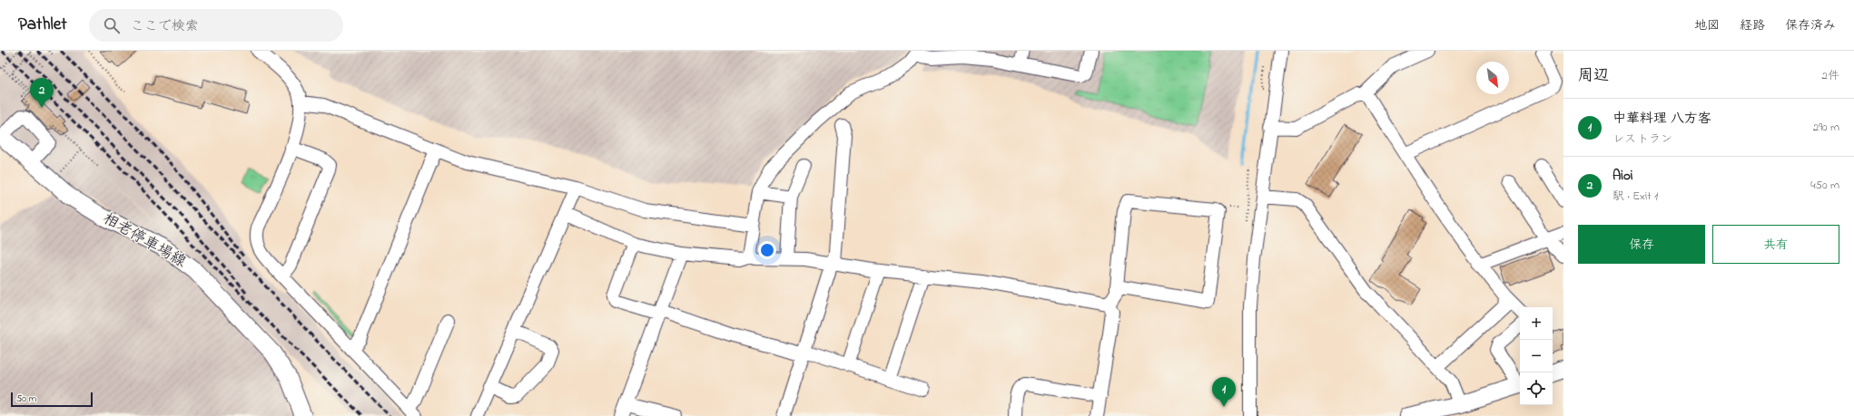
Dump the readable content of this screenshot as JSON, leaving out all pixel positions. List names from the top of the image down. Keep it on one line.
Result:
{"streets":{"main road":["相老停車場線"]},"scale_bar":"50 m","north":"bottom right","page":{"header":"Pathlet","search":"ここで検索","nav":["地図","経路","保存済み"],"heading":["周辺","2件"],"pins":["2","1"],"list":[{"mark":"1","name":"中華料理 八方客","note":"レストラン","value":"290 m"},{"mark":"2","name":"Aioi","note":"駅 · Exit 1","value":"450 m"}],"buttons":["保存","共有"],"map_buttons":["+","−"],"scale":"50 m"}}
